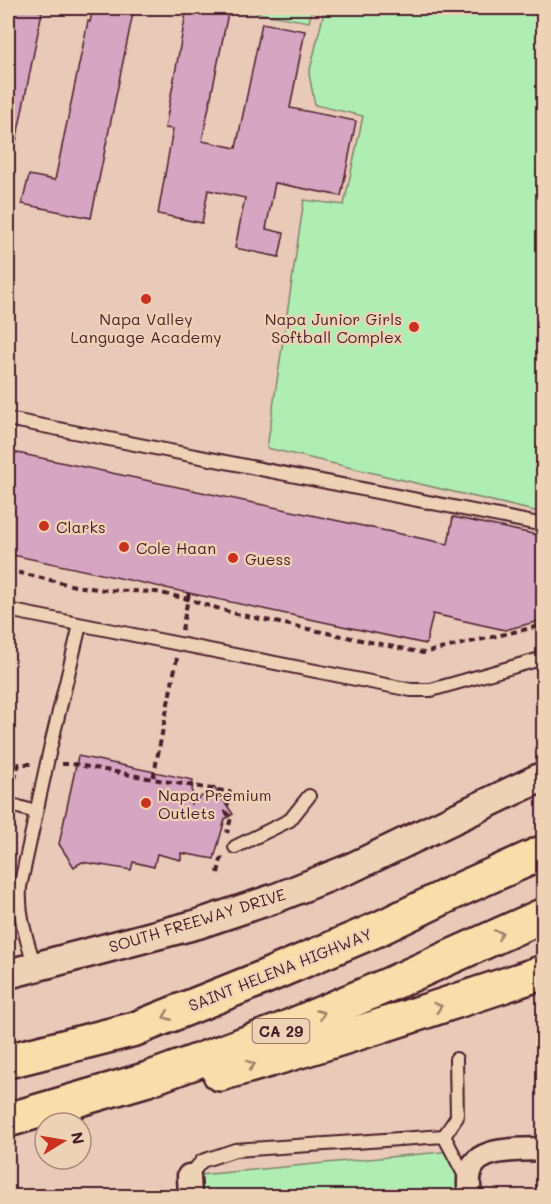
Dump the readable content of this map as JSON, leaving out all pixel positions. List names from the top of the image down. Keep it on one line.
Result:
{"streets":{"highway":["SAINT HELENA HIGHWAY","CA 29"],"street":["SOUTH FREEWAY DRIVE"]},"places":["Napa Valley Language Academy","Napa Junior Girls Softball Complex","Clarks","Cole Haan","Guess","Napa Premium Outlets"],"north":"right"}
